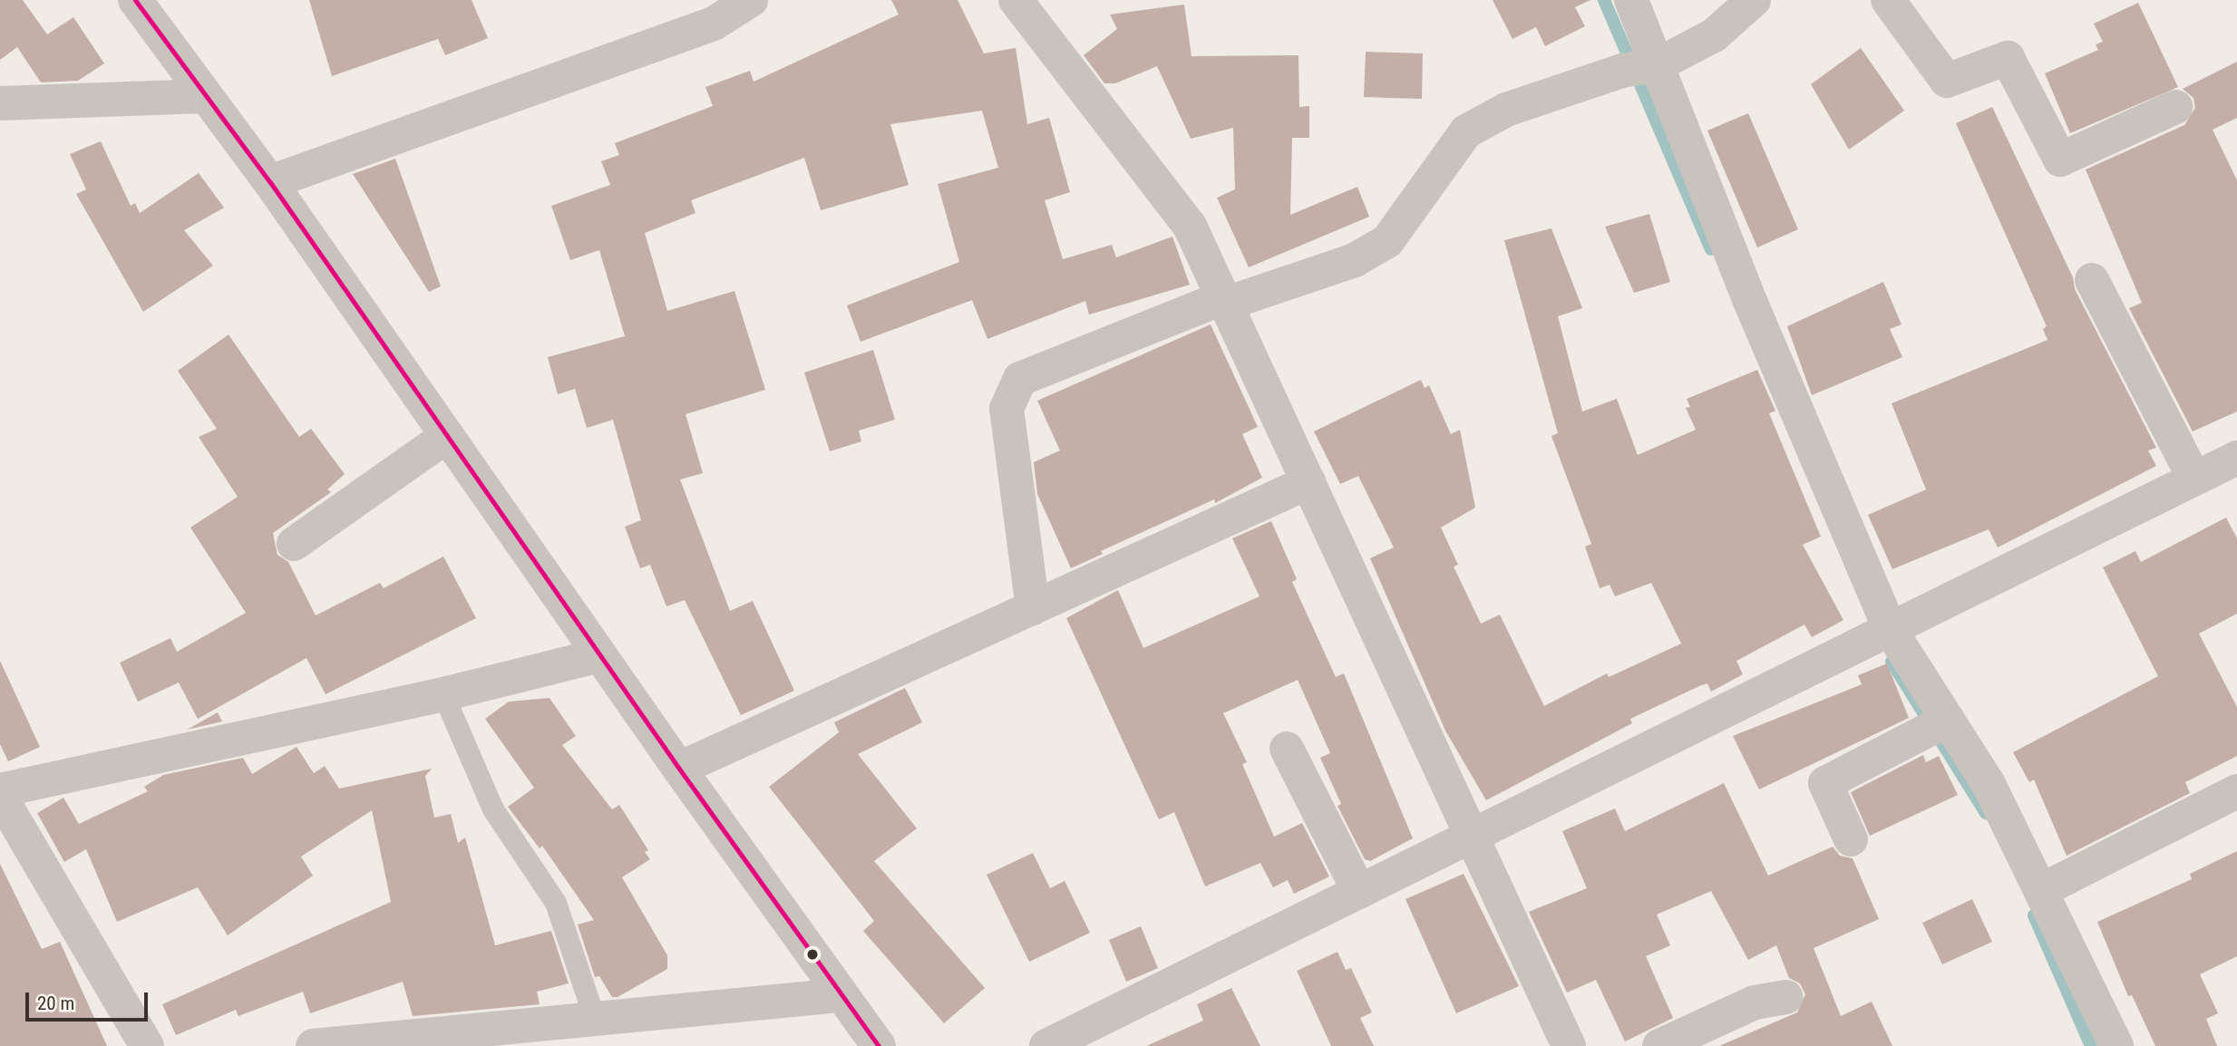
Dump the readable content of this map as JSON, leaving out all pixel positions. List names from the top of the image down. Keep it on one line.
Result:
{"scale_bar":"20 m"}
